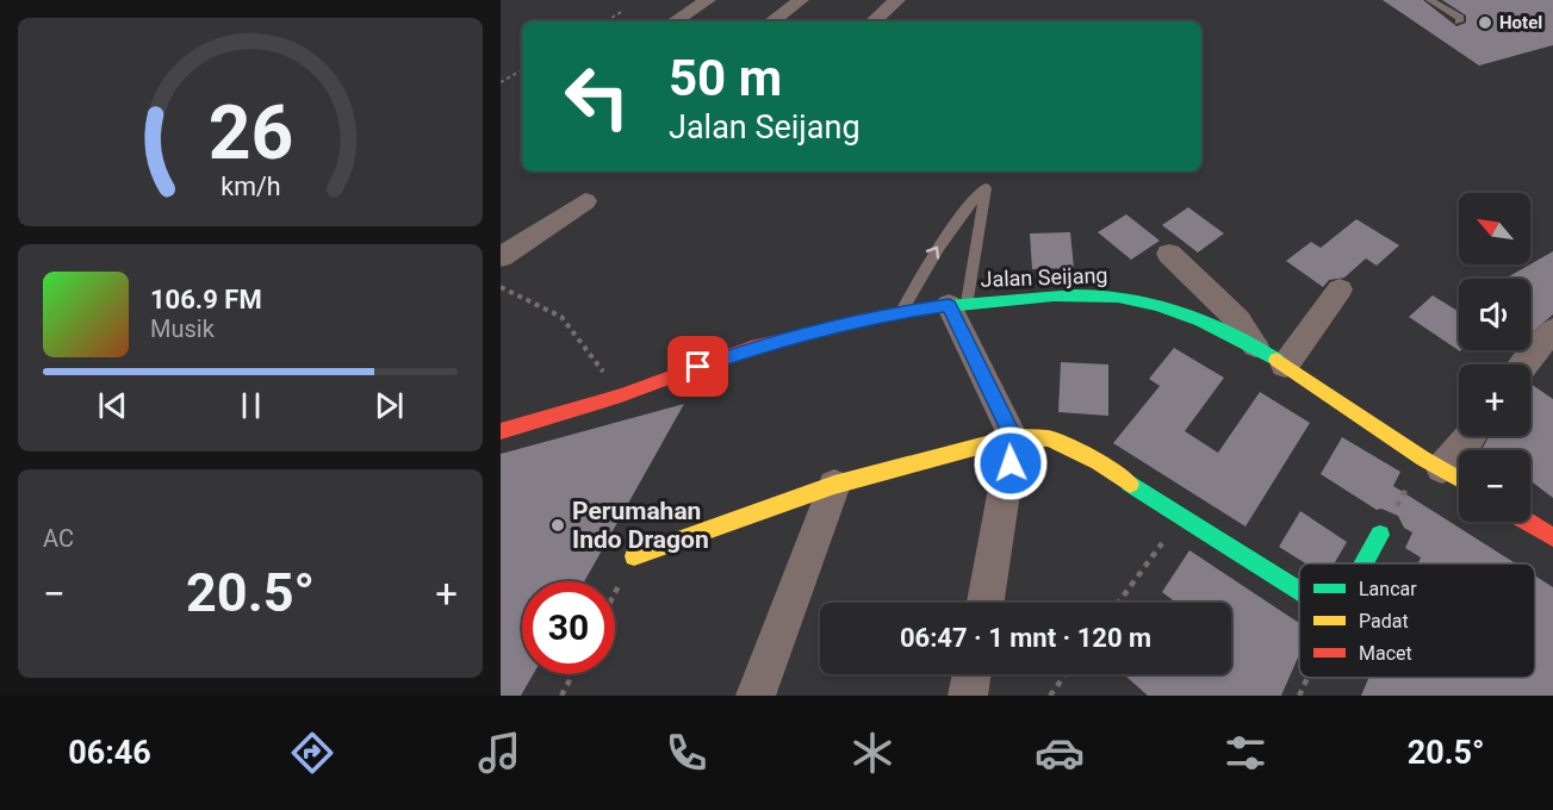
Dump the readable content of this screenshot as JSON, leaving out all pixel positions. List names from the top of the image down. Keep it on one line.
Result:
{"streets":{"main road":["Jalan Seijang"]},"places":["Hotel","Perumahan Indo Dragon"],"legend":["Lancar","Padat","Macet"],"north":"top left","page":{"turn":["50 m","Jalan Seijang"],"map_buttons":["+","−"],"song":["106.9 FM","Musik"],"tile":"AC","heat":["−","20.5°","+"],"limit":"30","trip":"06:47 · 1 mnt · 120 m","tabs":["06:46","20.5°"],"gauge":["26","km/h"]}}
